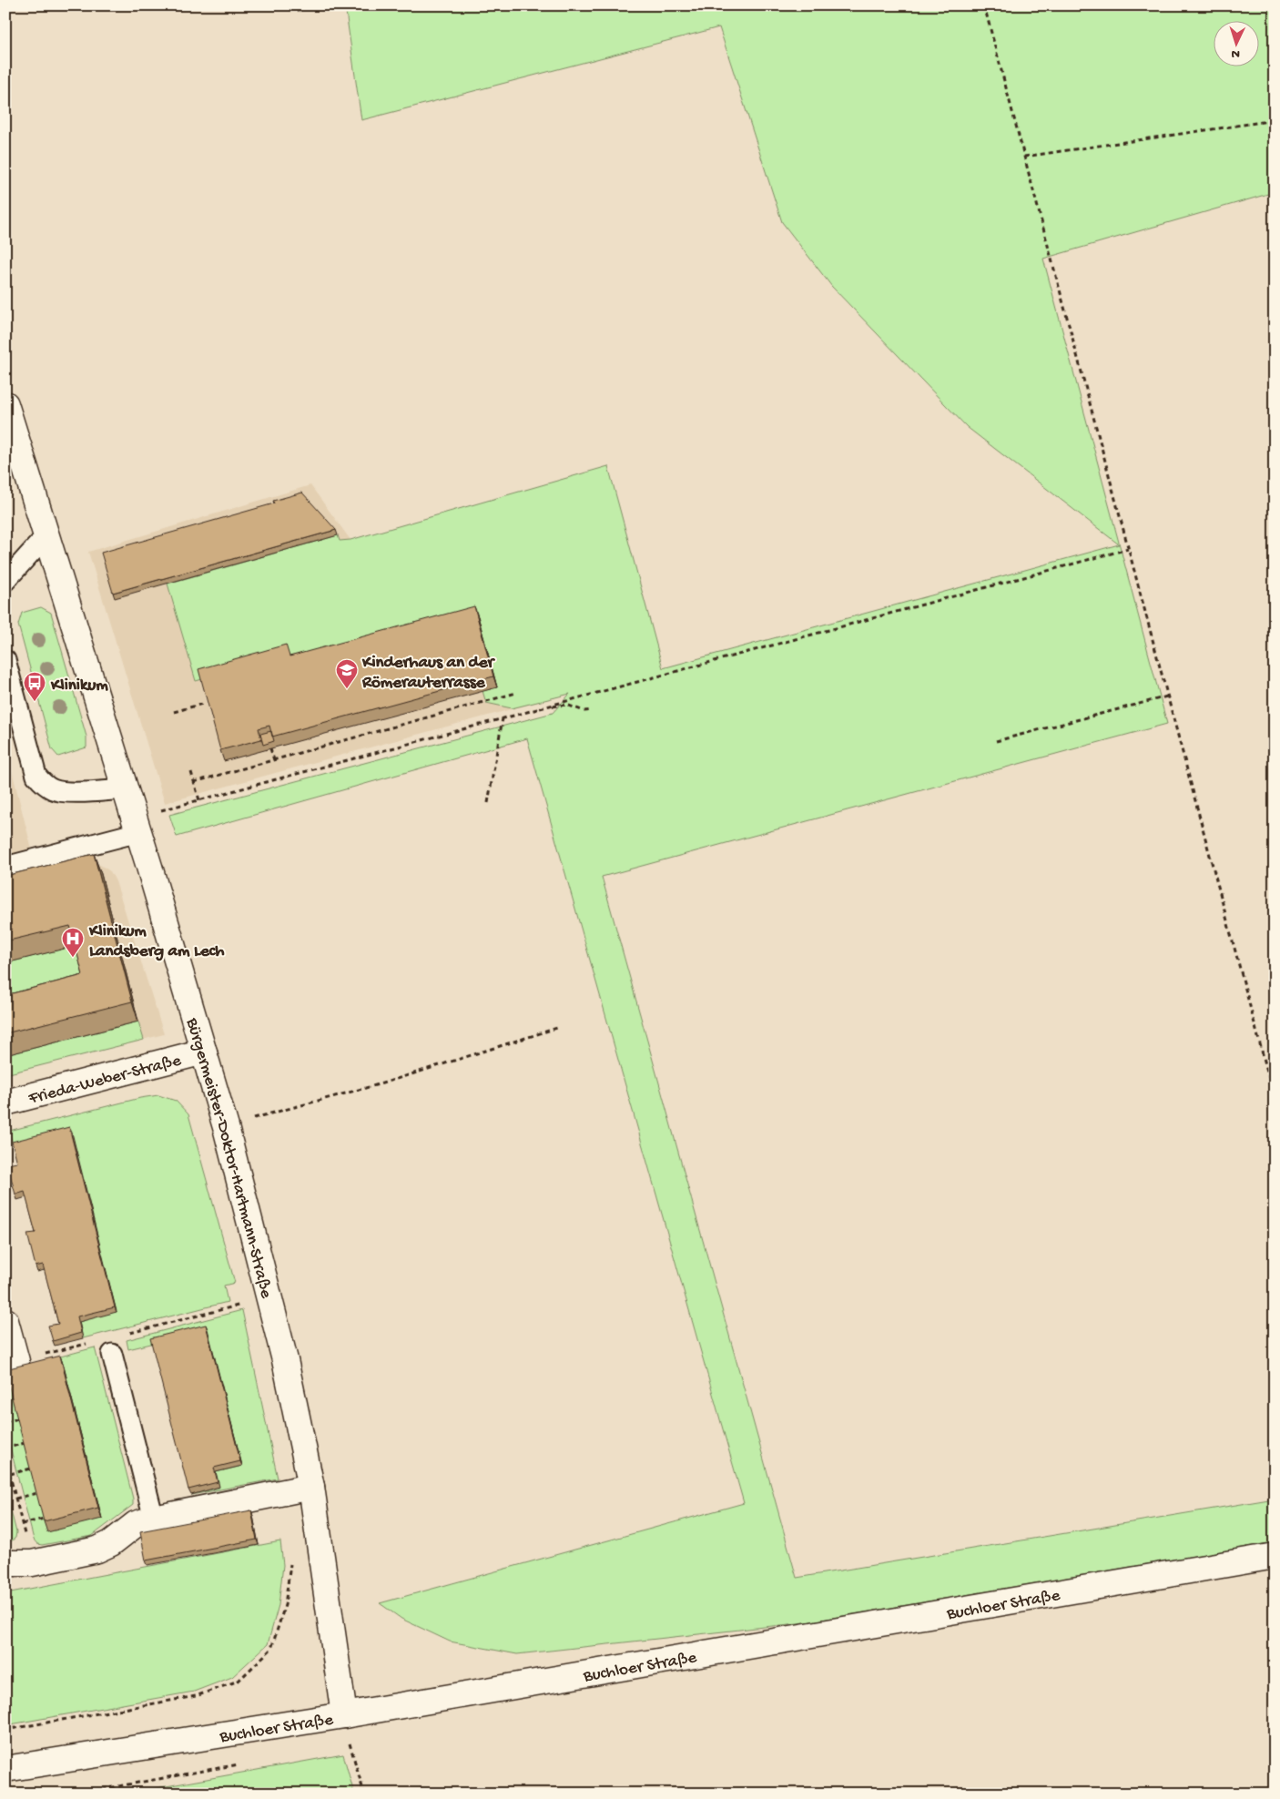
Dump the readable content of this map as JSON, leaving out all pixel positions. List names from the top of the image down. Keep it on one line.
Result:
{"streets":{"street":["Frieda-Weber-Straße","Bürgermeister-Doktor-Hartmann-Straße","Buchloer Straße"]},"crossings":[["Frieda-Weber-Straße","Bürgermeister-Doktor-Hartmann-Straße"],["Bürgermeister-Doktor-Hartmann-Straße","Buchloer Straße"]],"places":{"school or university":["Kinderhaus an der Römerauterrasse"],"bus stop":["Klinikum"],"hospital":["Klinikum Landsberg am Lech"]},"north":"bottom"}
